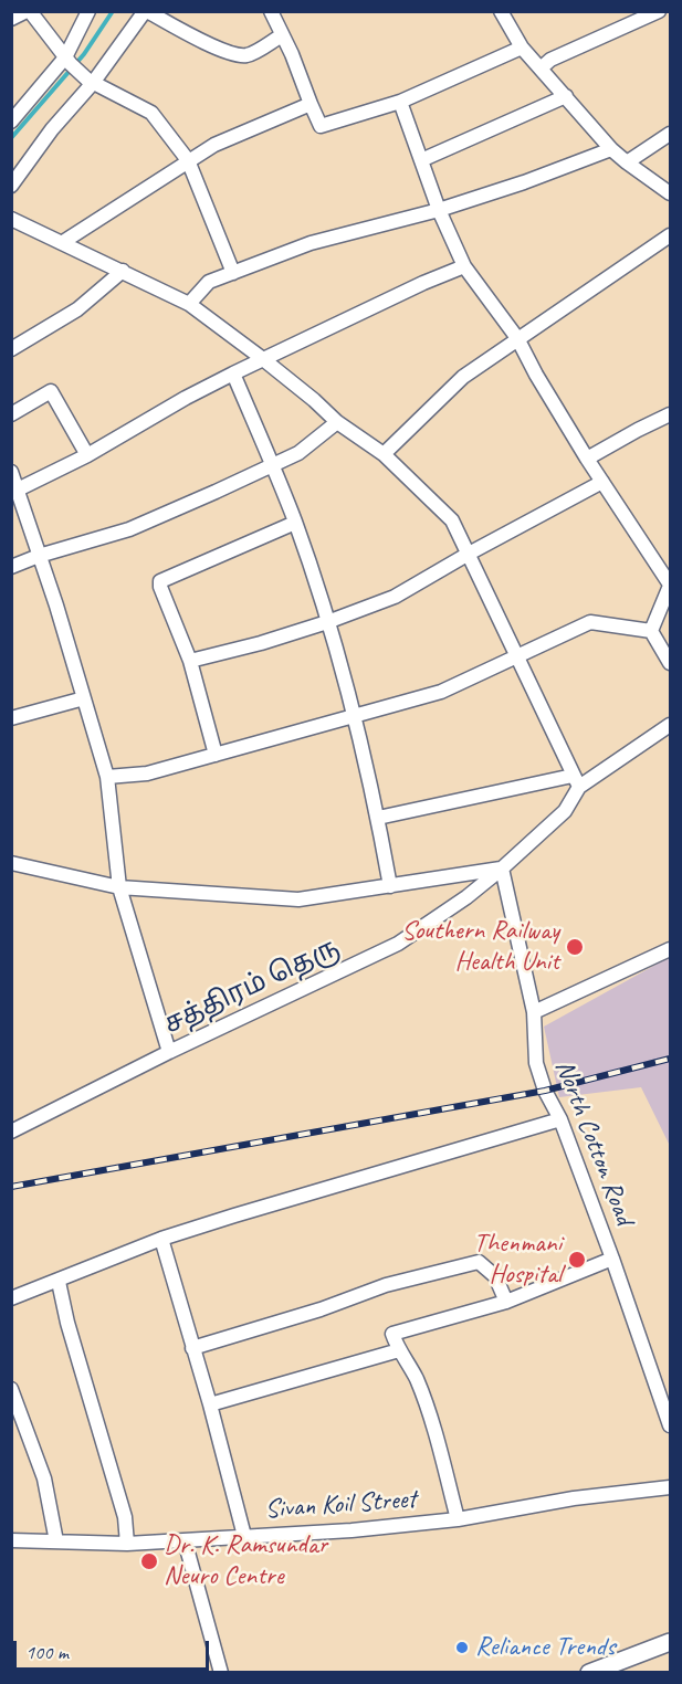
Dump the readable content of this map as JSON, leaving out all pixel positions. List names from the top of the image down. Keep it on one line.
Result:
{"streets":{"street":["சத்திரம் தெரு","North Cotton Road","Sivan Koil Street"]},"crossings":[["சத்திரம் தெரு","North Cotton Road"]],"places":["Southern Railway Health Unit","Thenmani Hospital","Dr. K. Ramsundar Neuro Centre","Reliance Trends"],"scale_bar":"100 m"}
